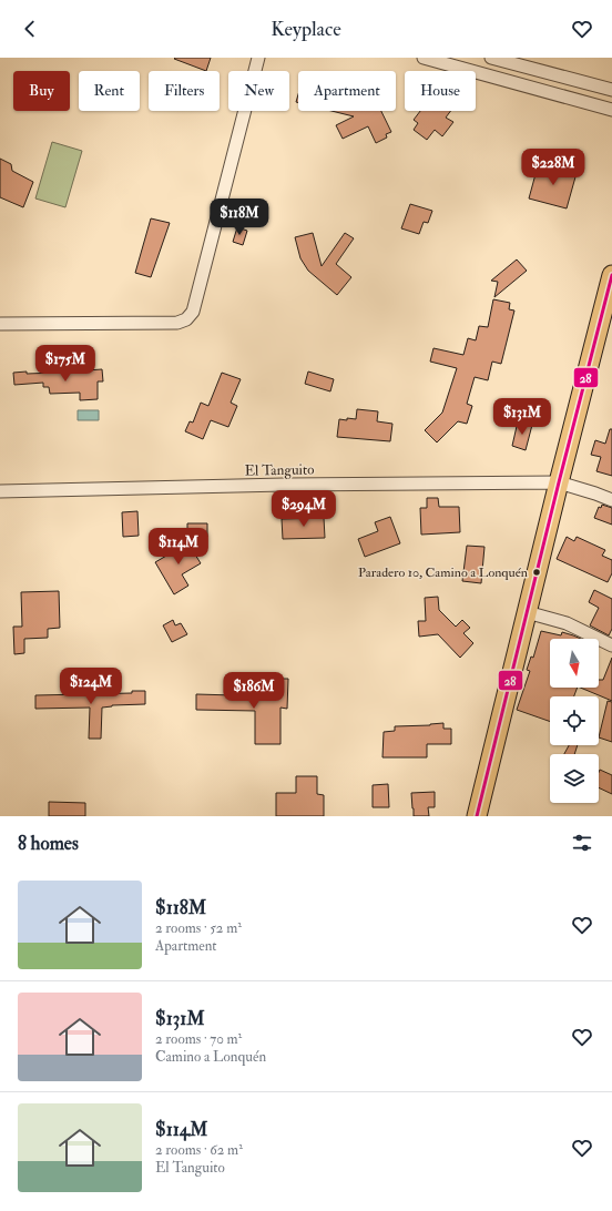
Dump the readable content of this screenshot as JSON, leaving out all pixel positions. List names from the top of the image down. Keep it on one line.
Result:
{"streets":{"street":["El Tanguito"]},"places":["Paradero 10, Camino a Lonquén"],"lines":["transit line 28"],"north":"bottom","page":{"header":"Keyplace","chip":["Buy","Rent","Filters","New","Apartment","House"],"price":["$228M","$118M","$175M","$131M","$294M","$114M","$124M","$186M"],"heading":"8 homes","list":[{"name":"$118M","note":"2 rooms · 52 m² · Apartment"},{"name":"$131M","note":"2 rooms · 70 m² · Camino a Lonquén"},{"name":"$114M","note":"2 rooms · 62 m² · El Tanguito"}]}}
